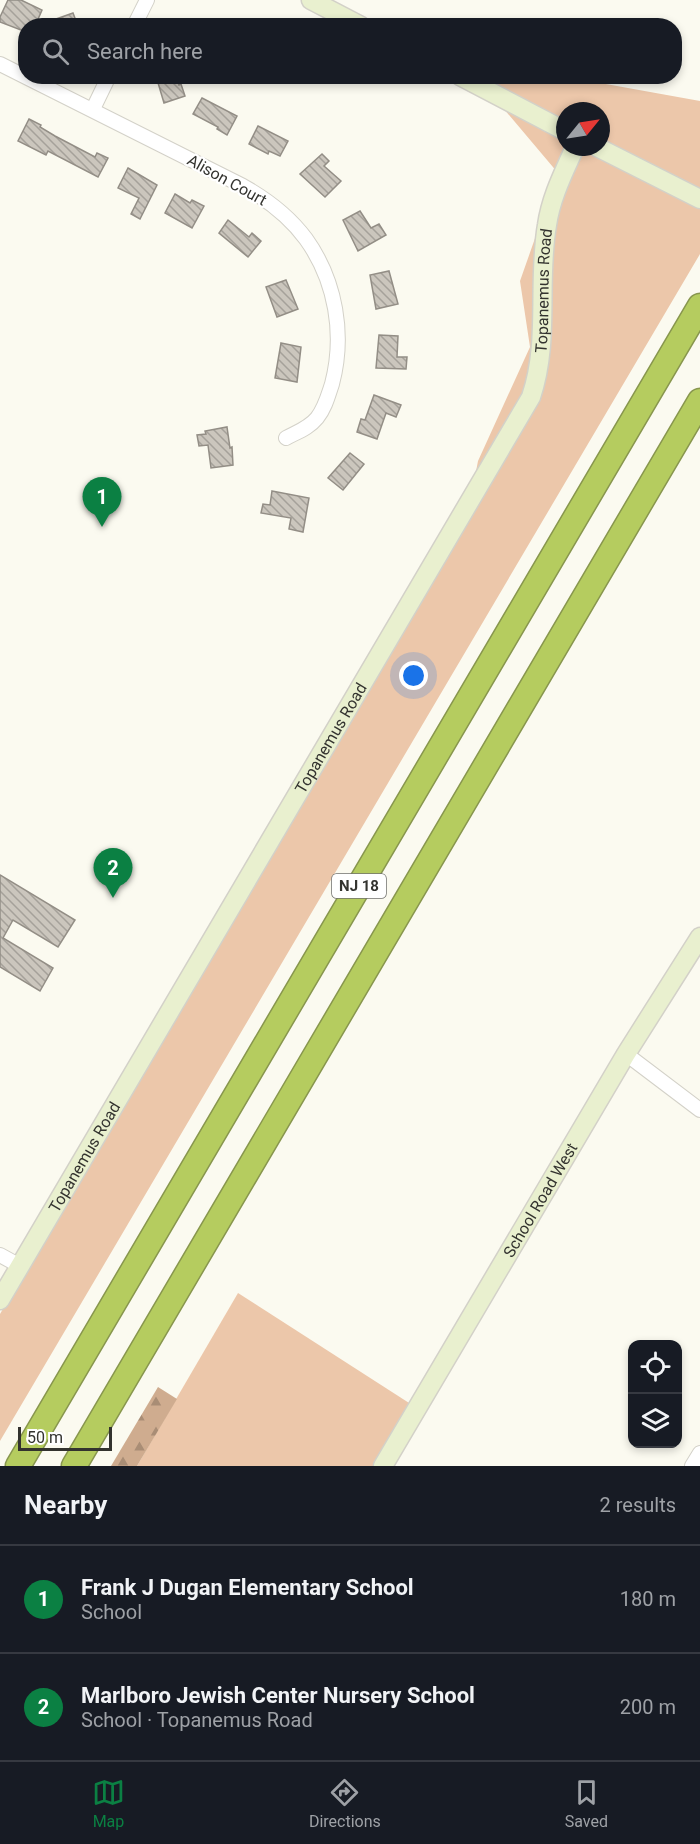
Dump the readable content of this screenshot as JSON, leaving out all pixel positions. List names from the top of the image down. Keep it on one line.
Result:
{"streets":{"highway":["NJ 18"],"street":["Alison Court","Topanemus Road","School Road West"]},"scale_bar":"50 m","north":"top right","page":{"search":"Search here","pins":["1","2"],"scale":"50 m","heading":["Nearby","2 results"],"list":[{"mark":"1","name":"Frank J Dugan Elementary School","note":"School","value":"180 m"},{"mark":"2","name":"Marlboro Jewish Center Nursery School","note":"School · Topanemus Road","value":"200 m"}],"nav":["Map","Directions","Saved"]}}
